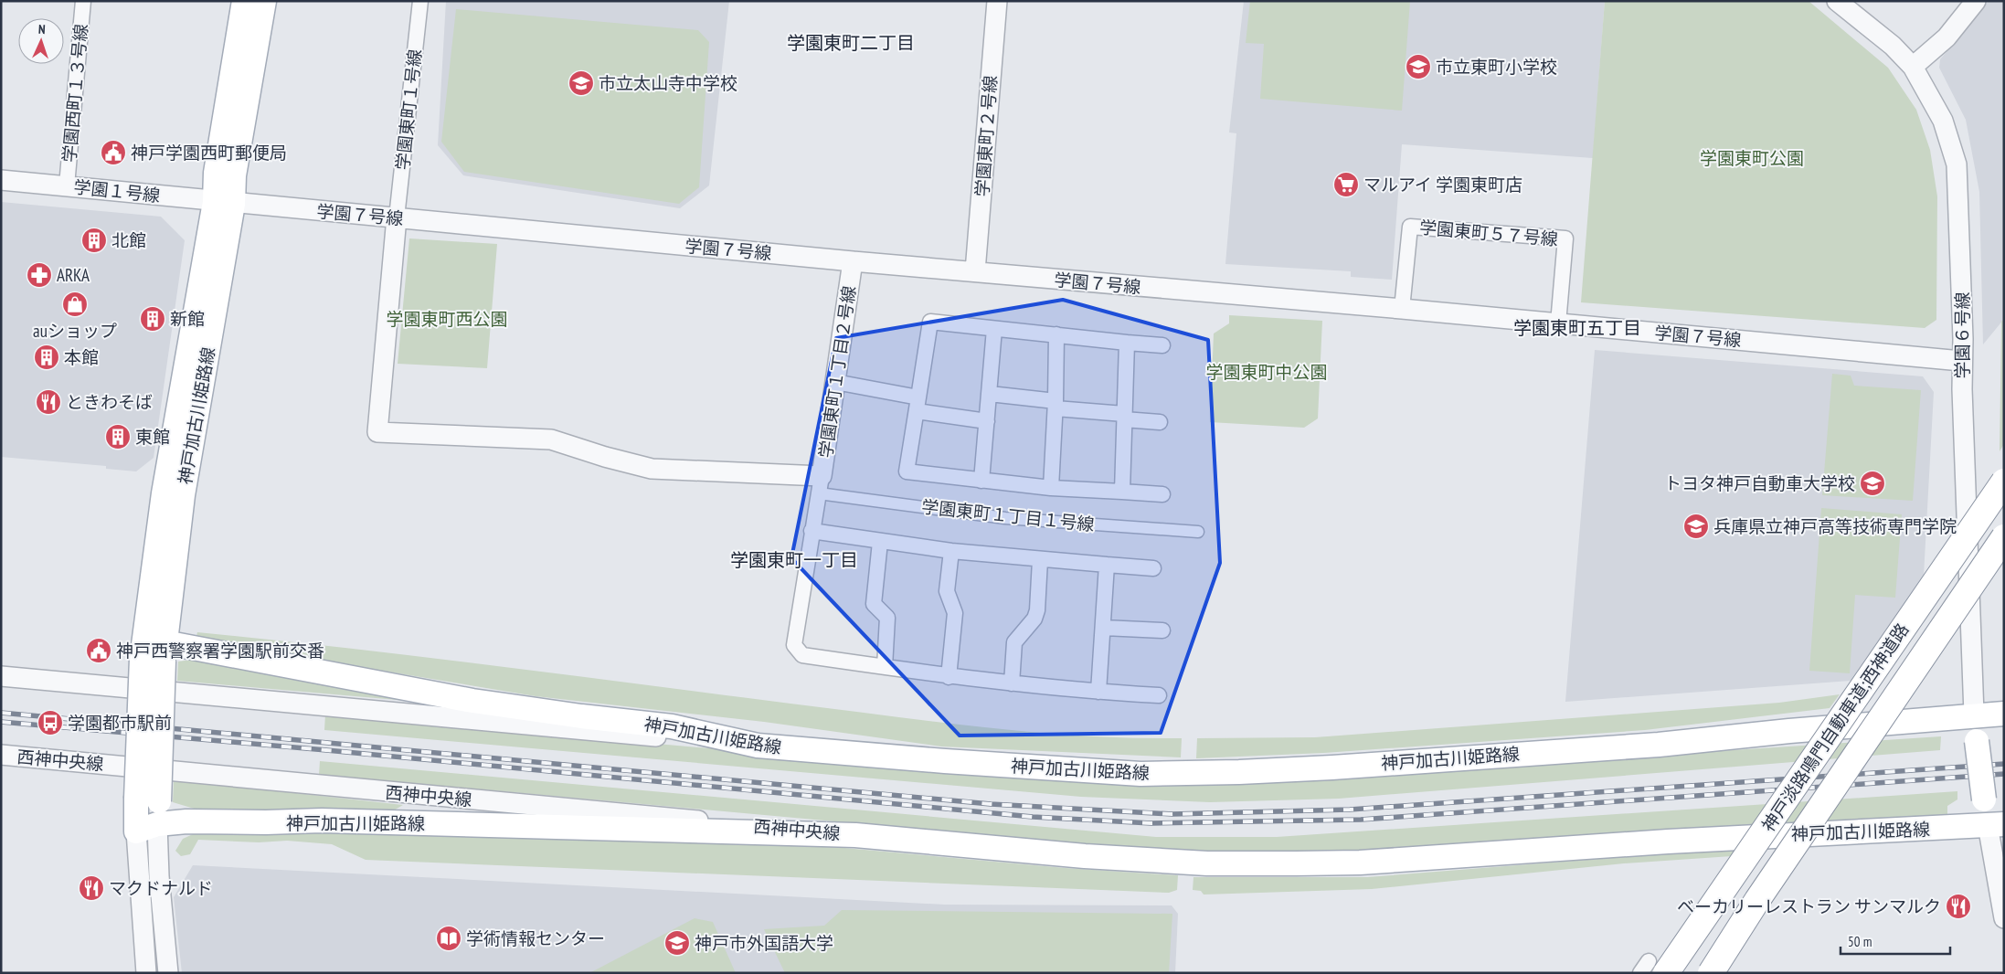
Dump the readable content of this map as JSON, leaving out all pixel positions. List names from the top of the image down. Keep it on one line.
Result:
{"streets":{"highway":["神戸淡路鳴門自動車道;西神道路"],"main road":["神戸加古川姫路線"],"street":["学園西町１３号線","学園東町１号線","学園東町２号線","学園１号線","学園７号線","学園東町５７号線","学園６号線","学園東町１丁目２号線","学園東町１丁目１号線","西神中央線"]},"crossings":[["学園西町１３号線","学園１号線"],["学園東町１号線","学園７号線"],["学園東町１号線","学園東町１丁目２号線"],["学園東町２号線","学園７号線"],["学園１号線","学園７号線"],["学園１号線","神戸加古川姫路線"],["学園７号線","学園東町５７号線"],["学園７号線","学園６号線"],["学園７号線","学園東町１丁目２号線"],["学園７号線","神戸加古川姫路線"],["学園６号線","神戸加古川姫路線"],["学園東町１丁目２号線","学園東町１丁目１号線"],["神戸加古川姫路線","西神中央線"]],"districts":["学園東町二丁目","学園東町五丁目","学園東町一丁目"],"parks":["学園東町公園","学園東町西公園","学園東町中公園"],"places":{"school or university":["市立東町小学校","市立太山寺中学校","トヨタ神戸自動車大学校","兵庫県立神戸高等技術専門学院","神戸市外国語大学"],"public building":["神戸学園西町郵便局","神戸西警察署学園駅前交番"],"supermarket":["マルアイ 学園東町店"],"building":["北館","新館","本館","東館"],"pharmacy":["ARKA"],"shop":["auショップ"],"restaurant":["ときわそば","マクドナルド","ベーカリーレストラン サンマルク"],"bus stop":["学園都市駅前"],"library":["学術情報センター"]},"scale_bar":"50 m","north":"top"}
